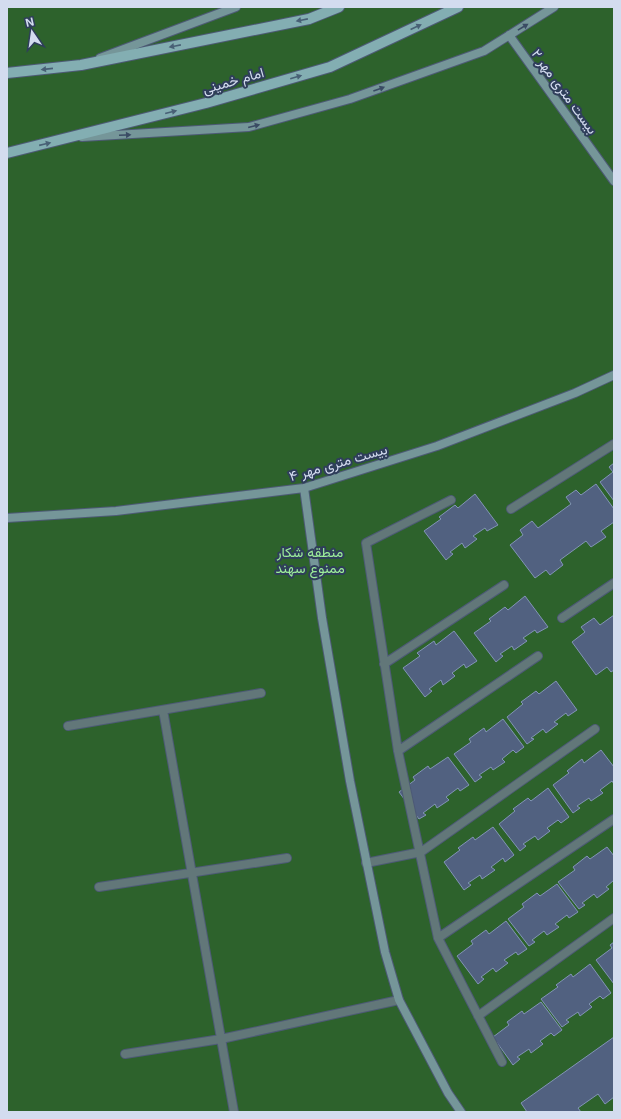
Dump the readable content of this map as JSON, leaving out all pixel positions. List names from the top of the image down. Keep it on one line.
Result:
{"streets":{"main road":["امام خمینی"],"street":["بیست متری مهر ۲","بیست متری مهر ۴"]},"parks":["منطقه شکار ممنوع سهند"],"north":"top"}
